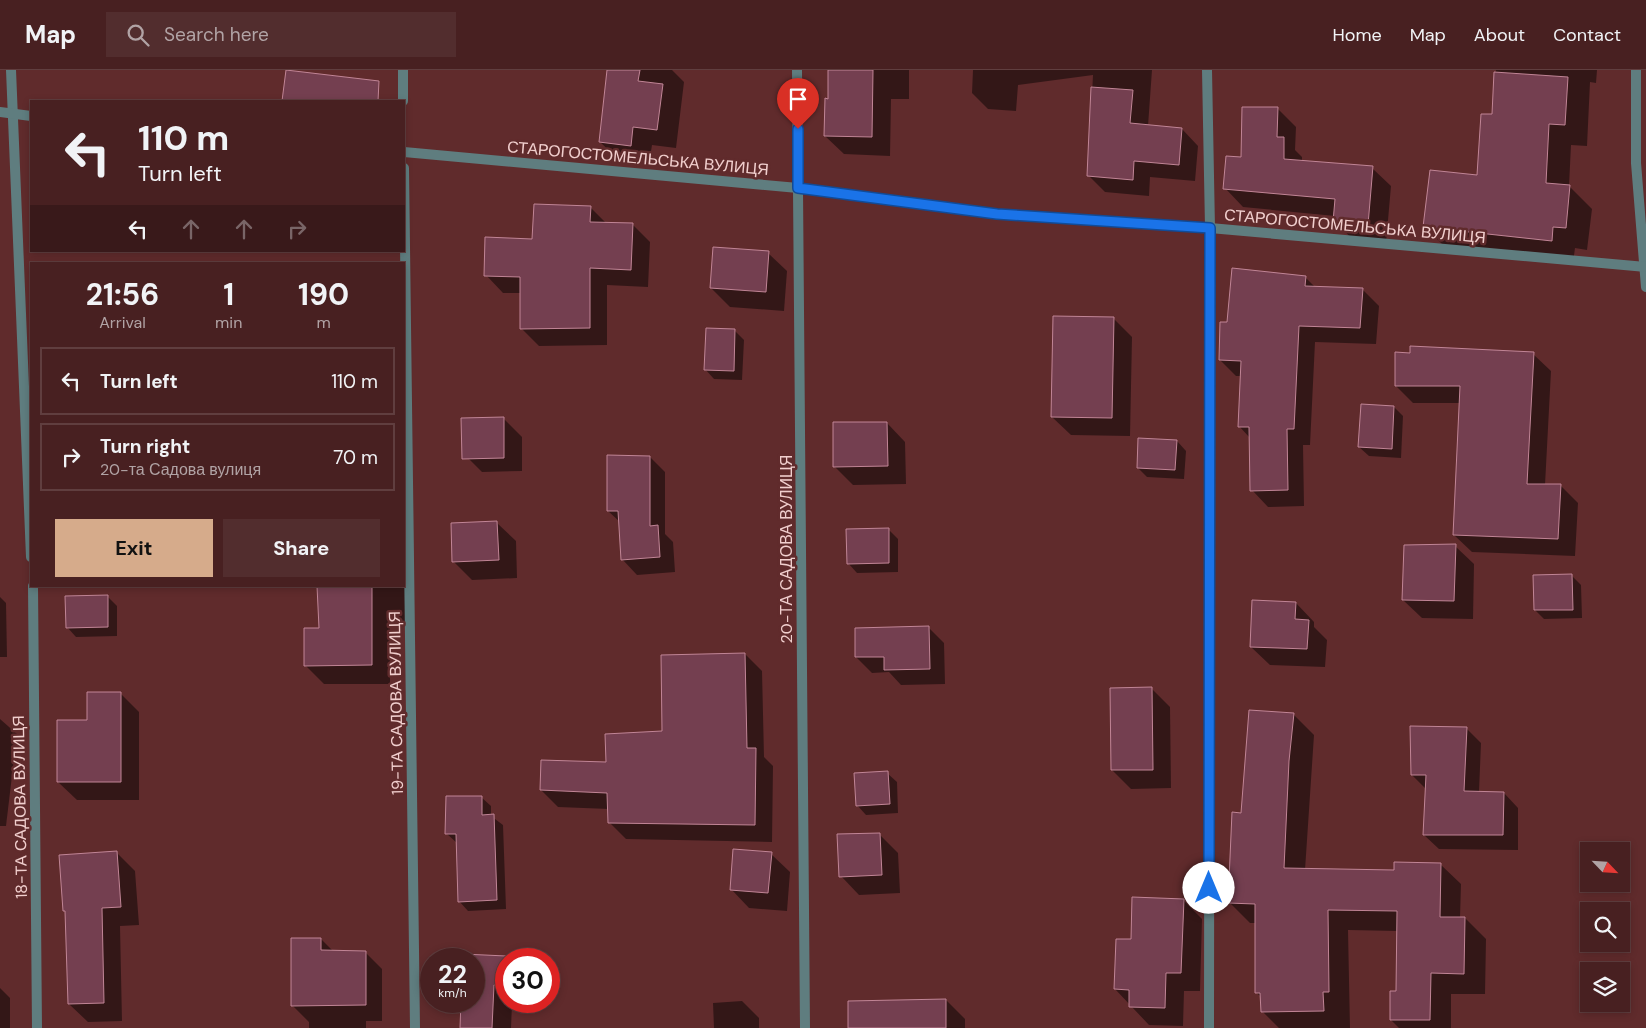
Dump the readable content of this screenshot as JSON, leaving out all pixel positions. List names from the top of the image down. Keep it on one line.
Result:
{"streets":{"street":["СТАРОГОСТОМЕЛЬСЬКА ВУЛИЦЯ","20-ТА САДОВА ВУЛИЦЯ","19-ТА САДОВА ВУЛИЦЯ","18-ТА САДОВА ВУЛИЦЯ"]},"crossings":[["СТАРОГОСТОМЕЛЬСЬКА ВУЛИЦЯ","20-ТА САДОВА ВУЛИЦЯ"]],"north":"bottom right","page":{"header":"Map","search":"Search here","nav":["Home","Map","About","Contact"],"turn":["110 m","Turn left"],"eta":["21:56","Arrival","1","min","190","m"],"list":[{"name":"Turn left","value":"110 m"},{"name":"Turn right","note":"20-та Садова вулиця","value":"70 m"}],"buttons":["Exit","Share"],"speed":"22 km/h","limit":"30"}}
